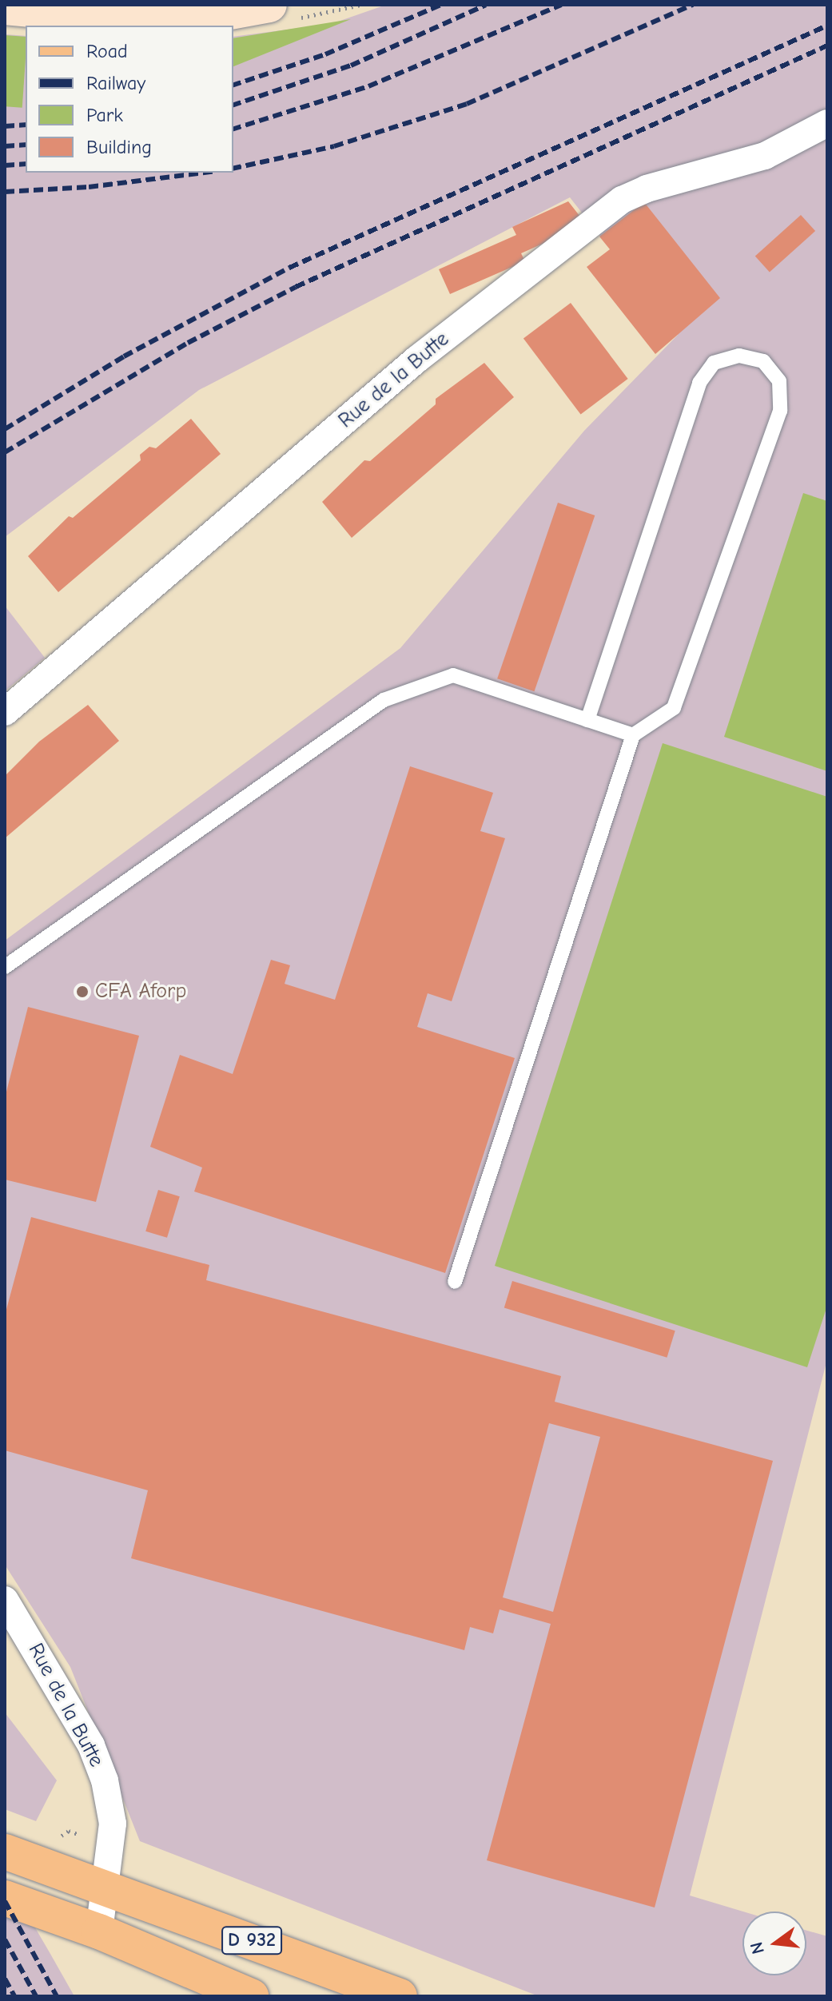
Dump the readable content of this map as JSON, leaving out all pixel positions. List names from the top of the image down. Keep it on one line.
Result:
{"streets":{"main road":["D 932"],"street":["Rue de la Butte"]},"crossings":[["Rue de la Butte","D 932"]],"places":["CFA Aforp"],"legend":["Road","Railway","Park","Building"],"north":"left"}
